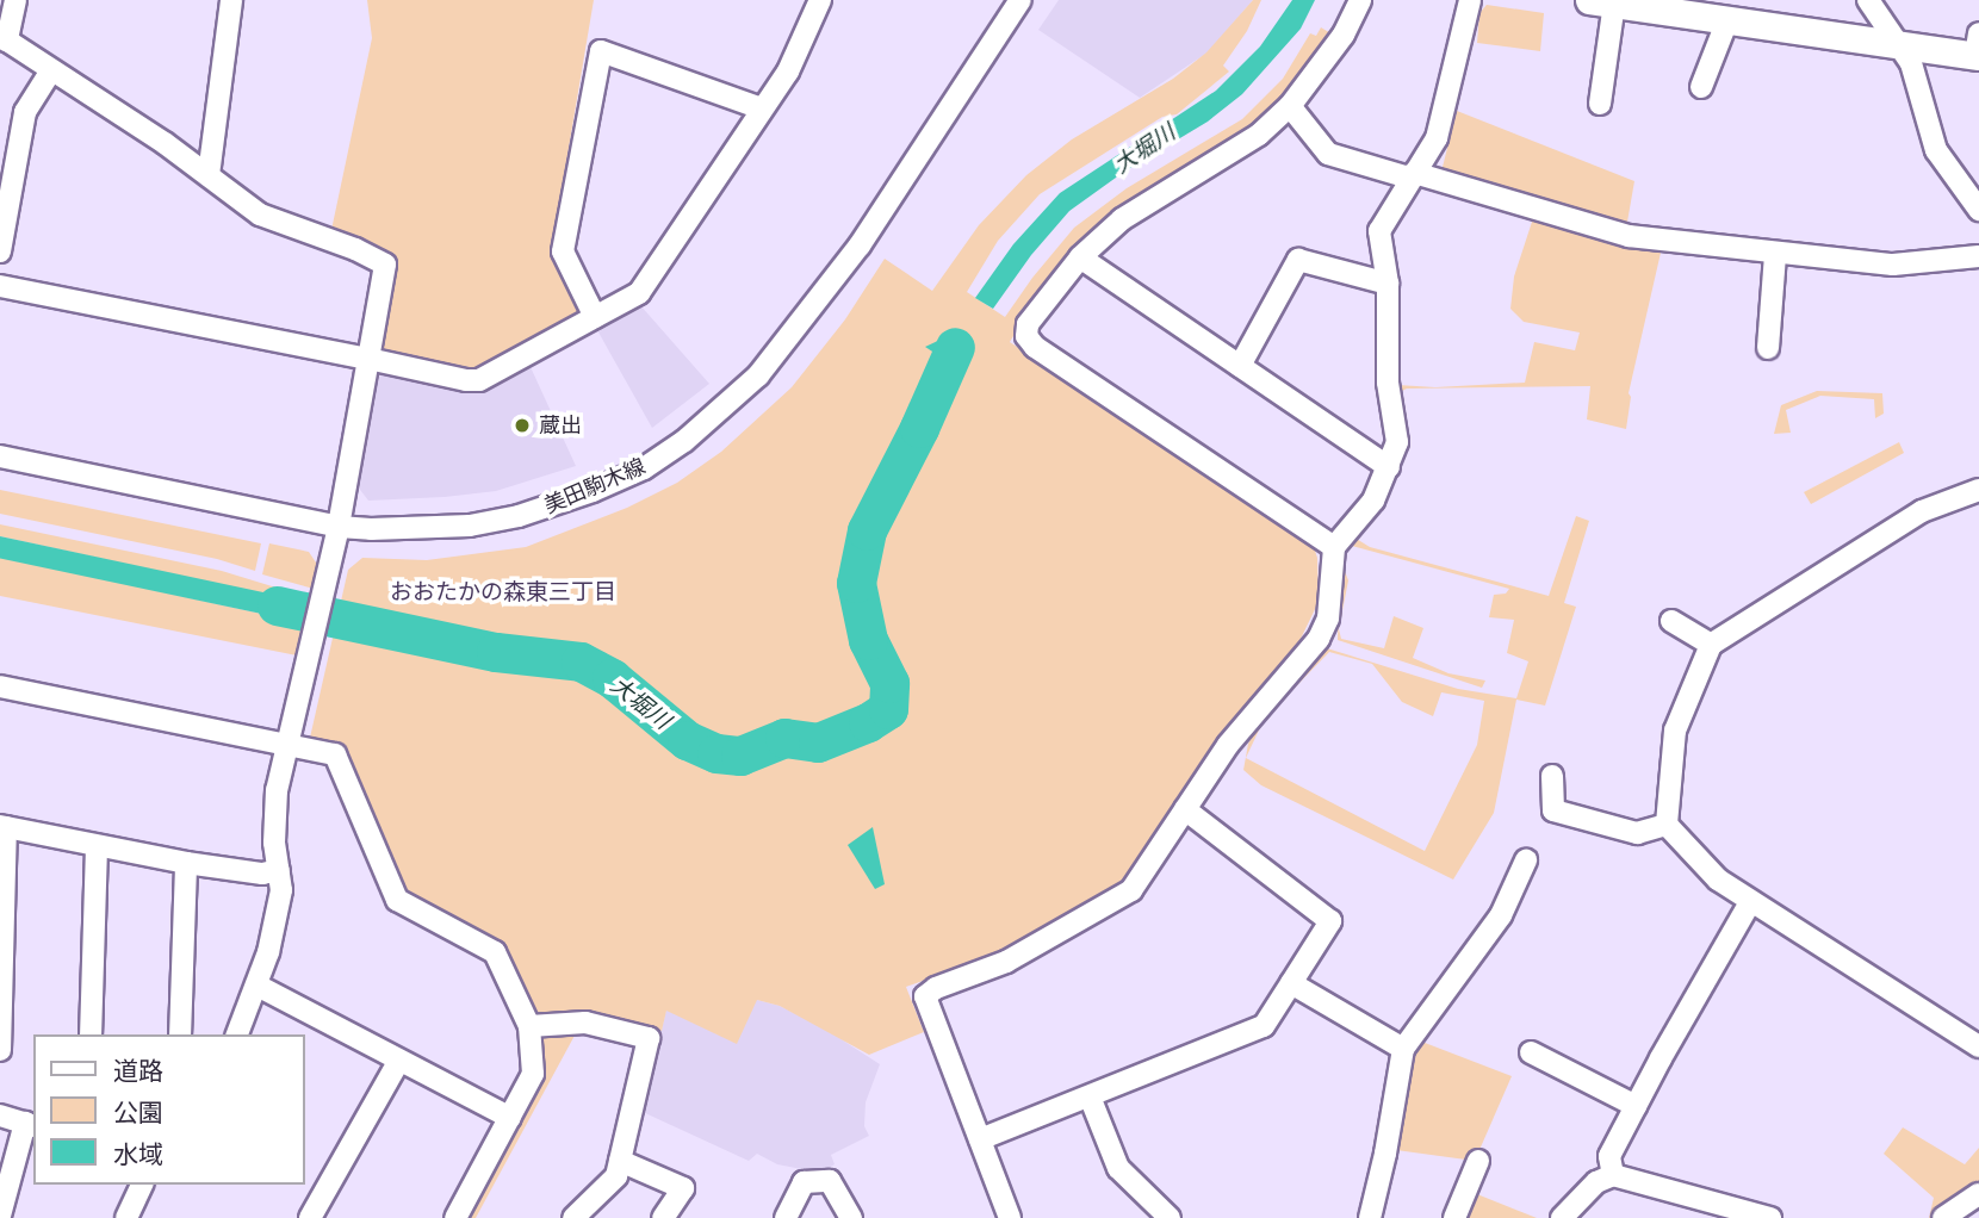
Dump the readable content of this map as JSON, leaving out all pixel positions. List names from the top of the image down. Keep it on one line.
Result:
{"streets":{"street":["美田駒木線"]},"districts":["おおたかの森東三丁目"],"water":["大堀川"],"places":["蔵出"],"legend":["道路","公園","水域"]}
